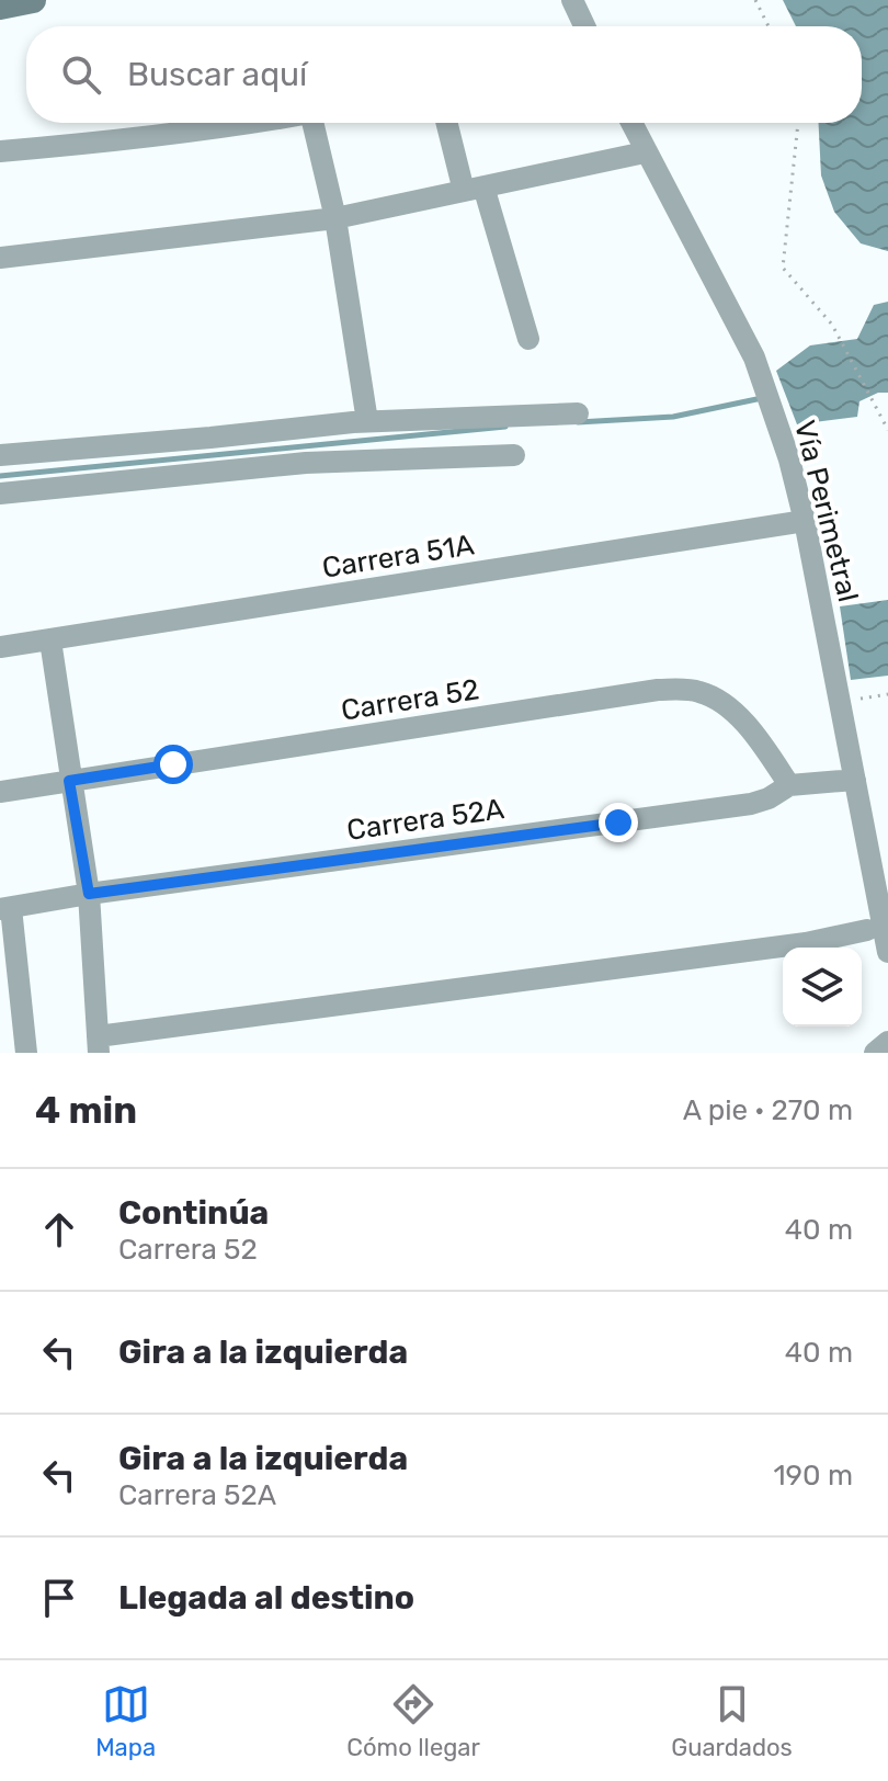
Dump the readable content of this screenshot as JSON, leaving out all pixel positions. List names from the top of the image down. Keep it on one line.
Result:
{"streets":{"street":["Vía Perimetral","Carrera 51A","Carrera 52","Carrera 52A"]},"crossings":[["Vía Perimetral","Carrera 51A"],["Vía Perimetral","Carrera 52A"],["Carrera 52","Carrera 52A"]],"page":{"search":"Buscar aquí","heading":["4 min","A pie · 270 m"],"list":[["Continúa","Carrera 52","40 m"],["Gira a la izquierda","40 m"],["Gira a la izquierda","Carrera 52A","190 m"],"Llegada al destino"],"nav":["Mapa","Cómo llegar","Guardados"]}}
